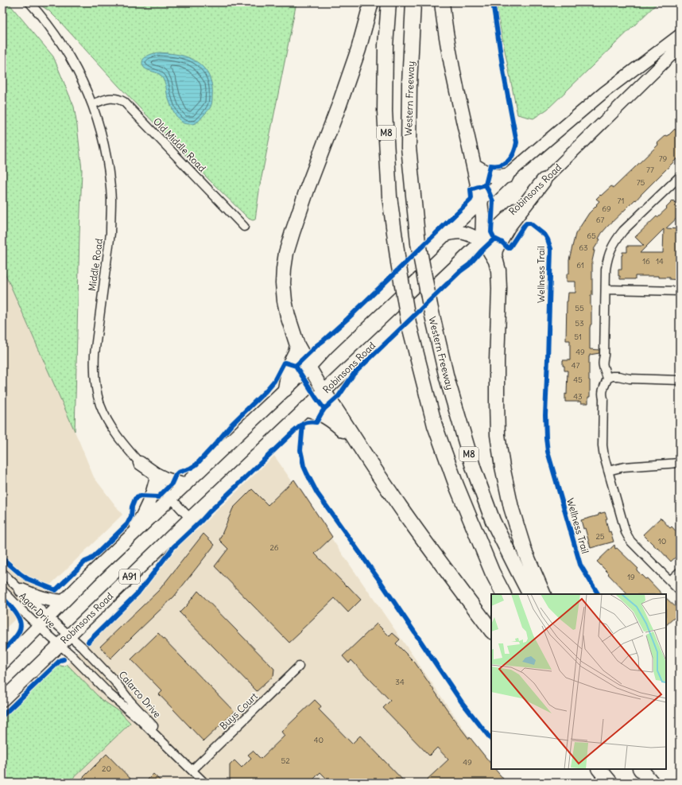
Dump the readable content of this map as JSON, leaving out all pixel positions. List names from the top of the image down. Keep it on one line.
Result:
{"streets":{"highway":["Western Freeway","M8","Robinsons Road","A91"],"street":["Old Middle Road","Middle Road","Agar Drive","Calarco Drive","Buys Court"],"cycle path":["Wellness Trail"]},"crossings":[["Old Middle Road","Middle Road"],["Robinsons Road","Middle Road"],["Robinsons Road","Agar Drive"],["Robinsons Road","Calarco Drive"],["Agar Drive","Calarco Drive"],["Calarco Drive","Buys Court"]],"house_numbers":["79","77","75","71","69","67","65","63","16","14","61","55","53","51","49","47","45","43","25","10","26","19","34","40","52","49","20"]}
